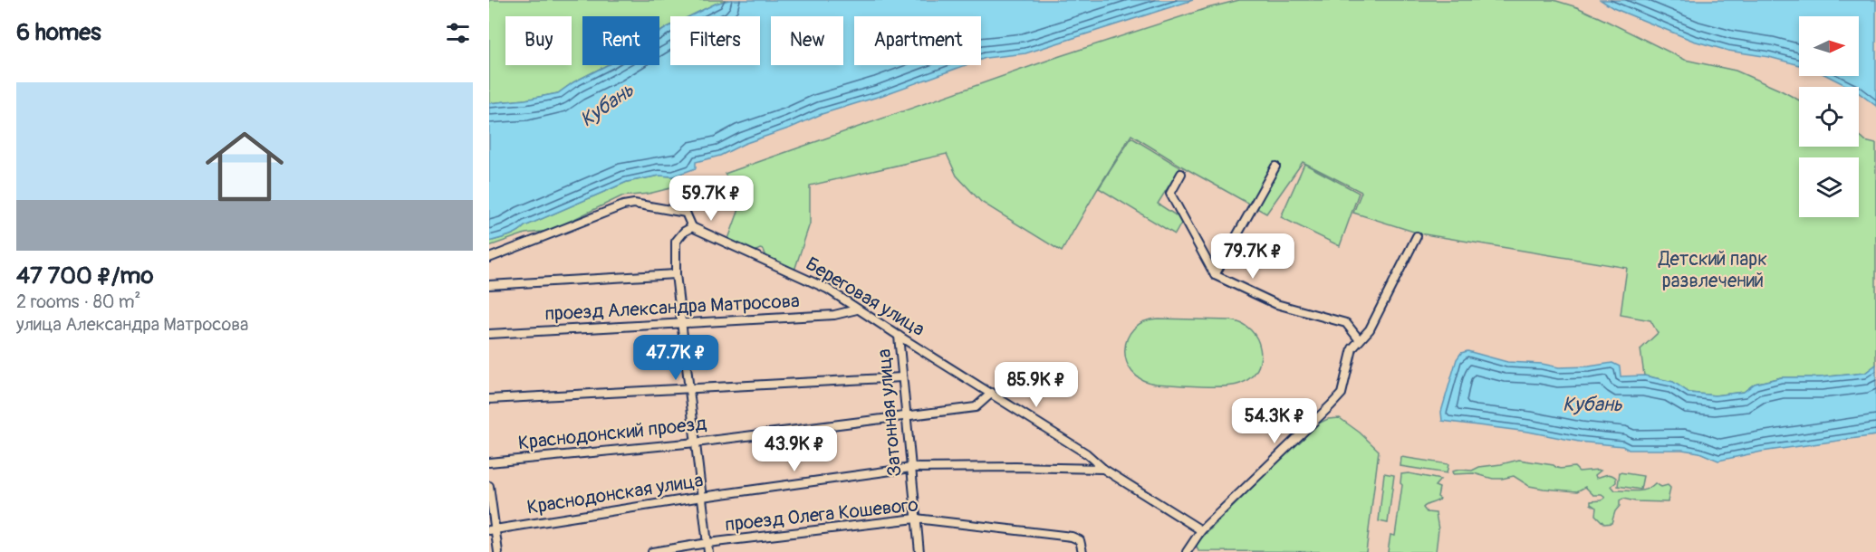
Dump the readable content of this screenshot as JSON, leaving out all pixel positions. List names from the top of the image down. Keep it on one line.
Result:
{"streets":{"street":["Береговая улица","проезд Александра Матросова","Затонная улица","Краснодонский проезд","Краснодонская улица","проезд Олега Кошевого"]},"crossings":[["Береговая улица","проезд Александра Матросова"],["Береговая улица","Затонная улица"],["Береговая улица","Краснодонский проезд"],["Береговая улица","Краснодонская улица"],["Затонная улица","Краснодонский проезд"],["Затонная улица","Краснодонская улица"],["Затонная улица","проезд Олега Кошевого"]],"water":["Кубань"],"parks":["Детский парк развлечений"],"north":"right","page":{"heading":"6 homes","chip":["Buy","Rent","Filters","New","Apartment"],"list":[{"name":"47 700 ₽/mo","note":"2 rooms · 80 m² · улица Александра Матросова"}],"price":["59.7K ₽","79.7K ₽","47.7K ₽","85.9K ₽","54.3K ₽","43.9K ₽"]}}
